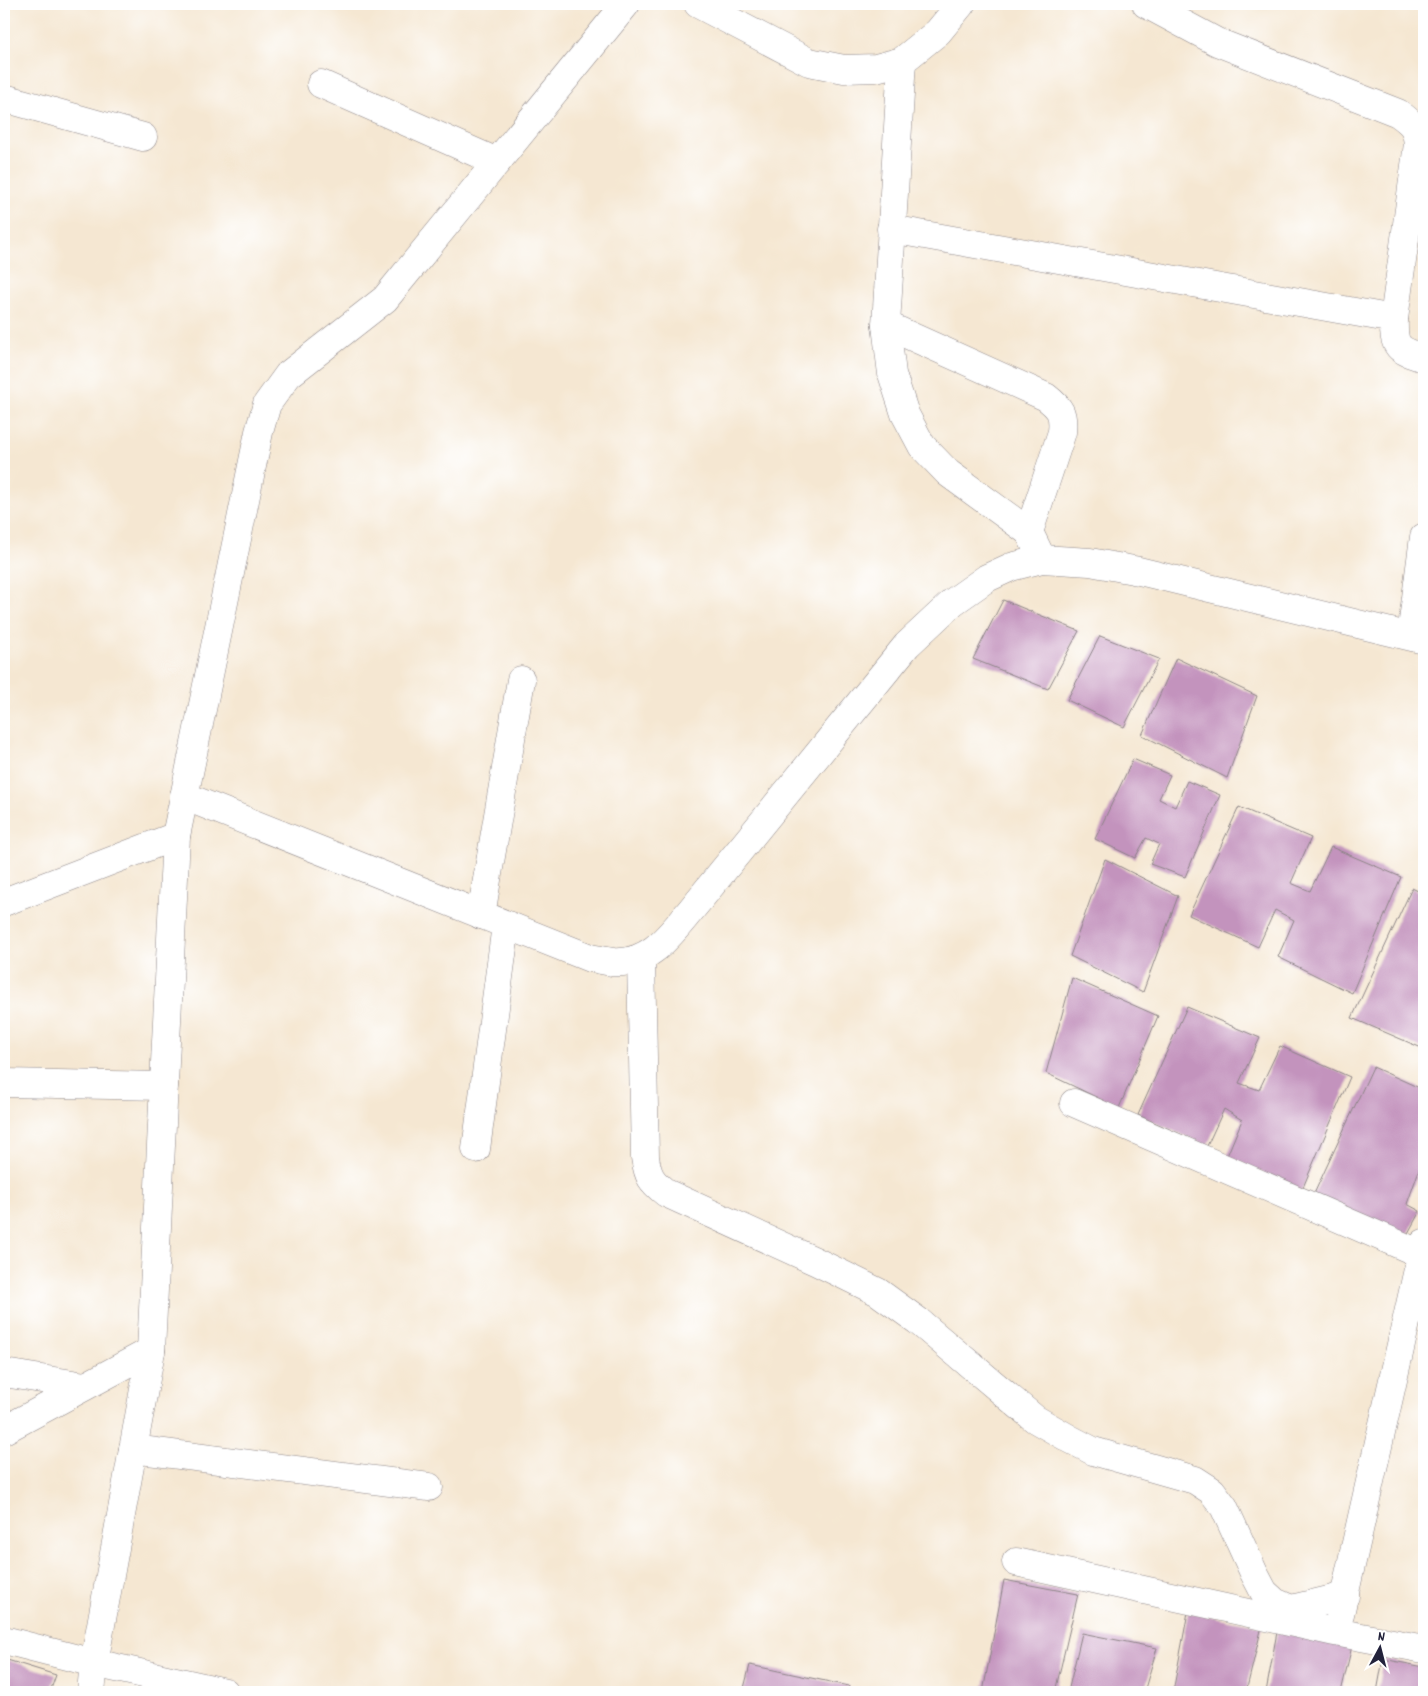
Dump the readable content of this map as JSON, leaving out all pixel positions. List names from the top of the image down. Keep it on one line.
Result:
{"north":"top"}
